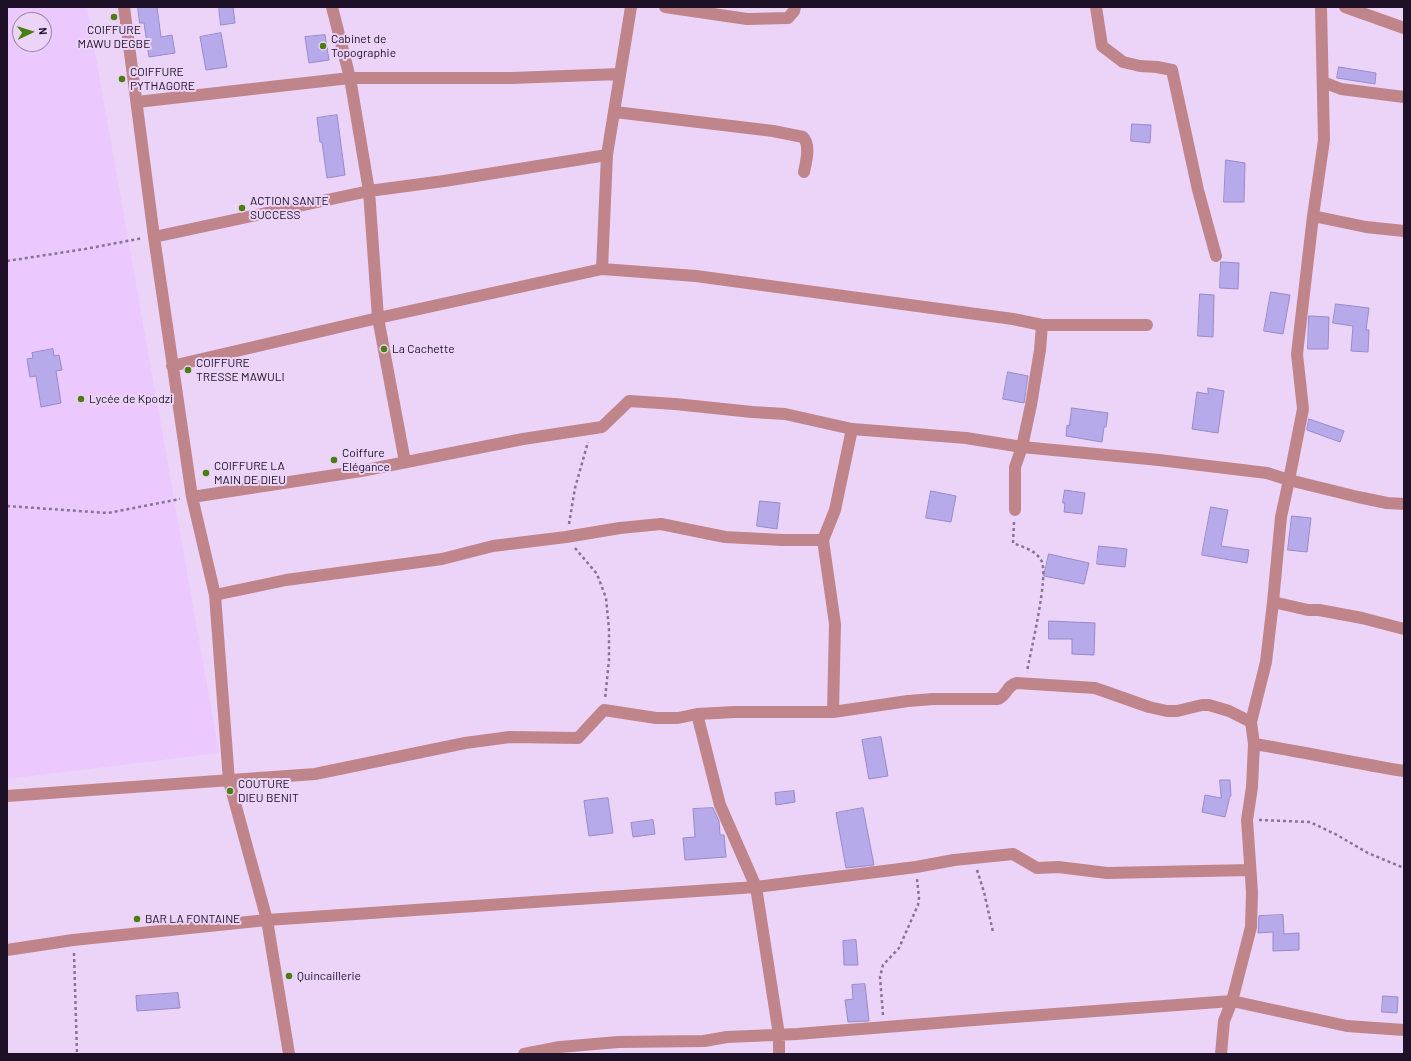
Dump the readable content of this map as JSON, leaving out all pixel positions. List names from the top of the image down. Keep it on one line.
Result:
{"places":["COIFFURE MAWU DEGBE","Cabinet de Topographie","COIFFURE PYTHAGORE","ACTION SANTE SUCCESS","La Cachette","COIFFURE TRESSE MAWULI","Lycée de Kpodzi","Coiffure Elégance","COIFFURE LA MAIN DE DIEU","COUTURE DIEU BENIT","BAR LA FONTAINE","Quincaillerie"],"north":"right"}
